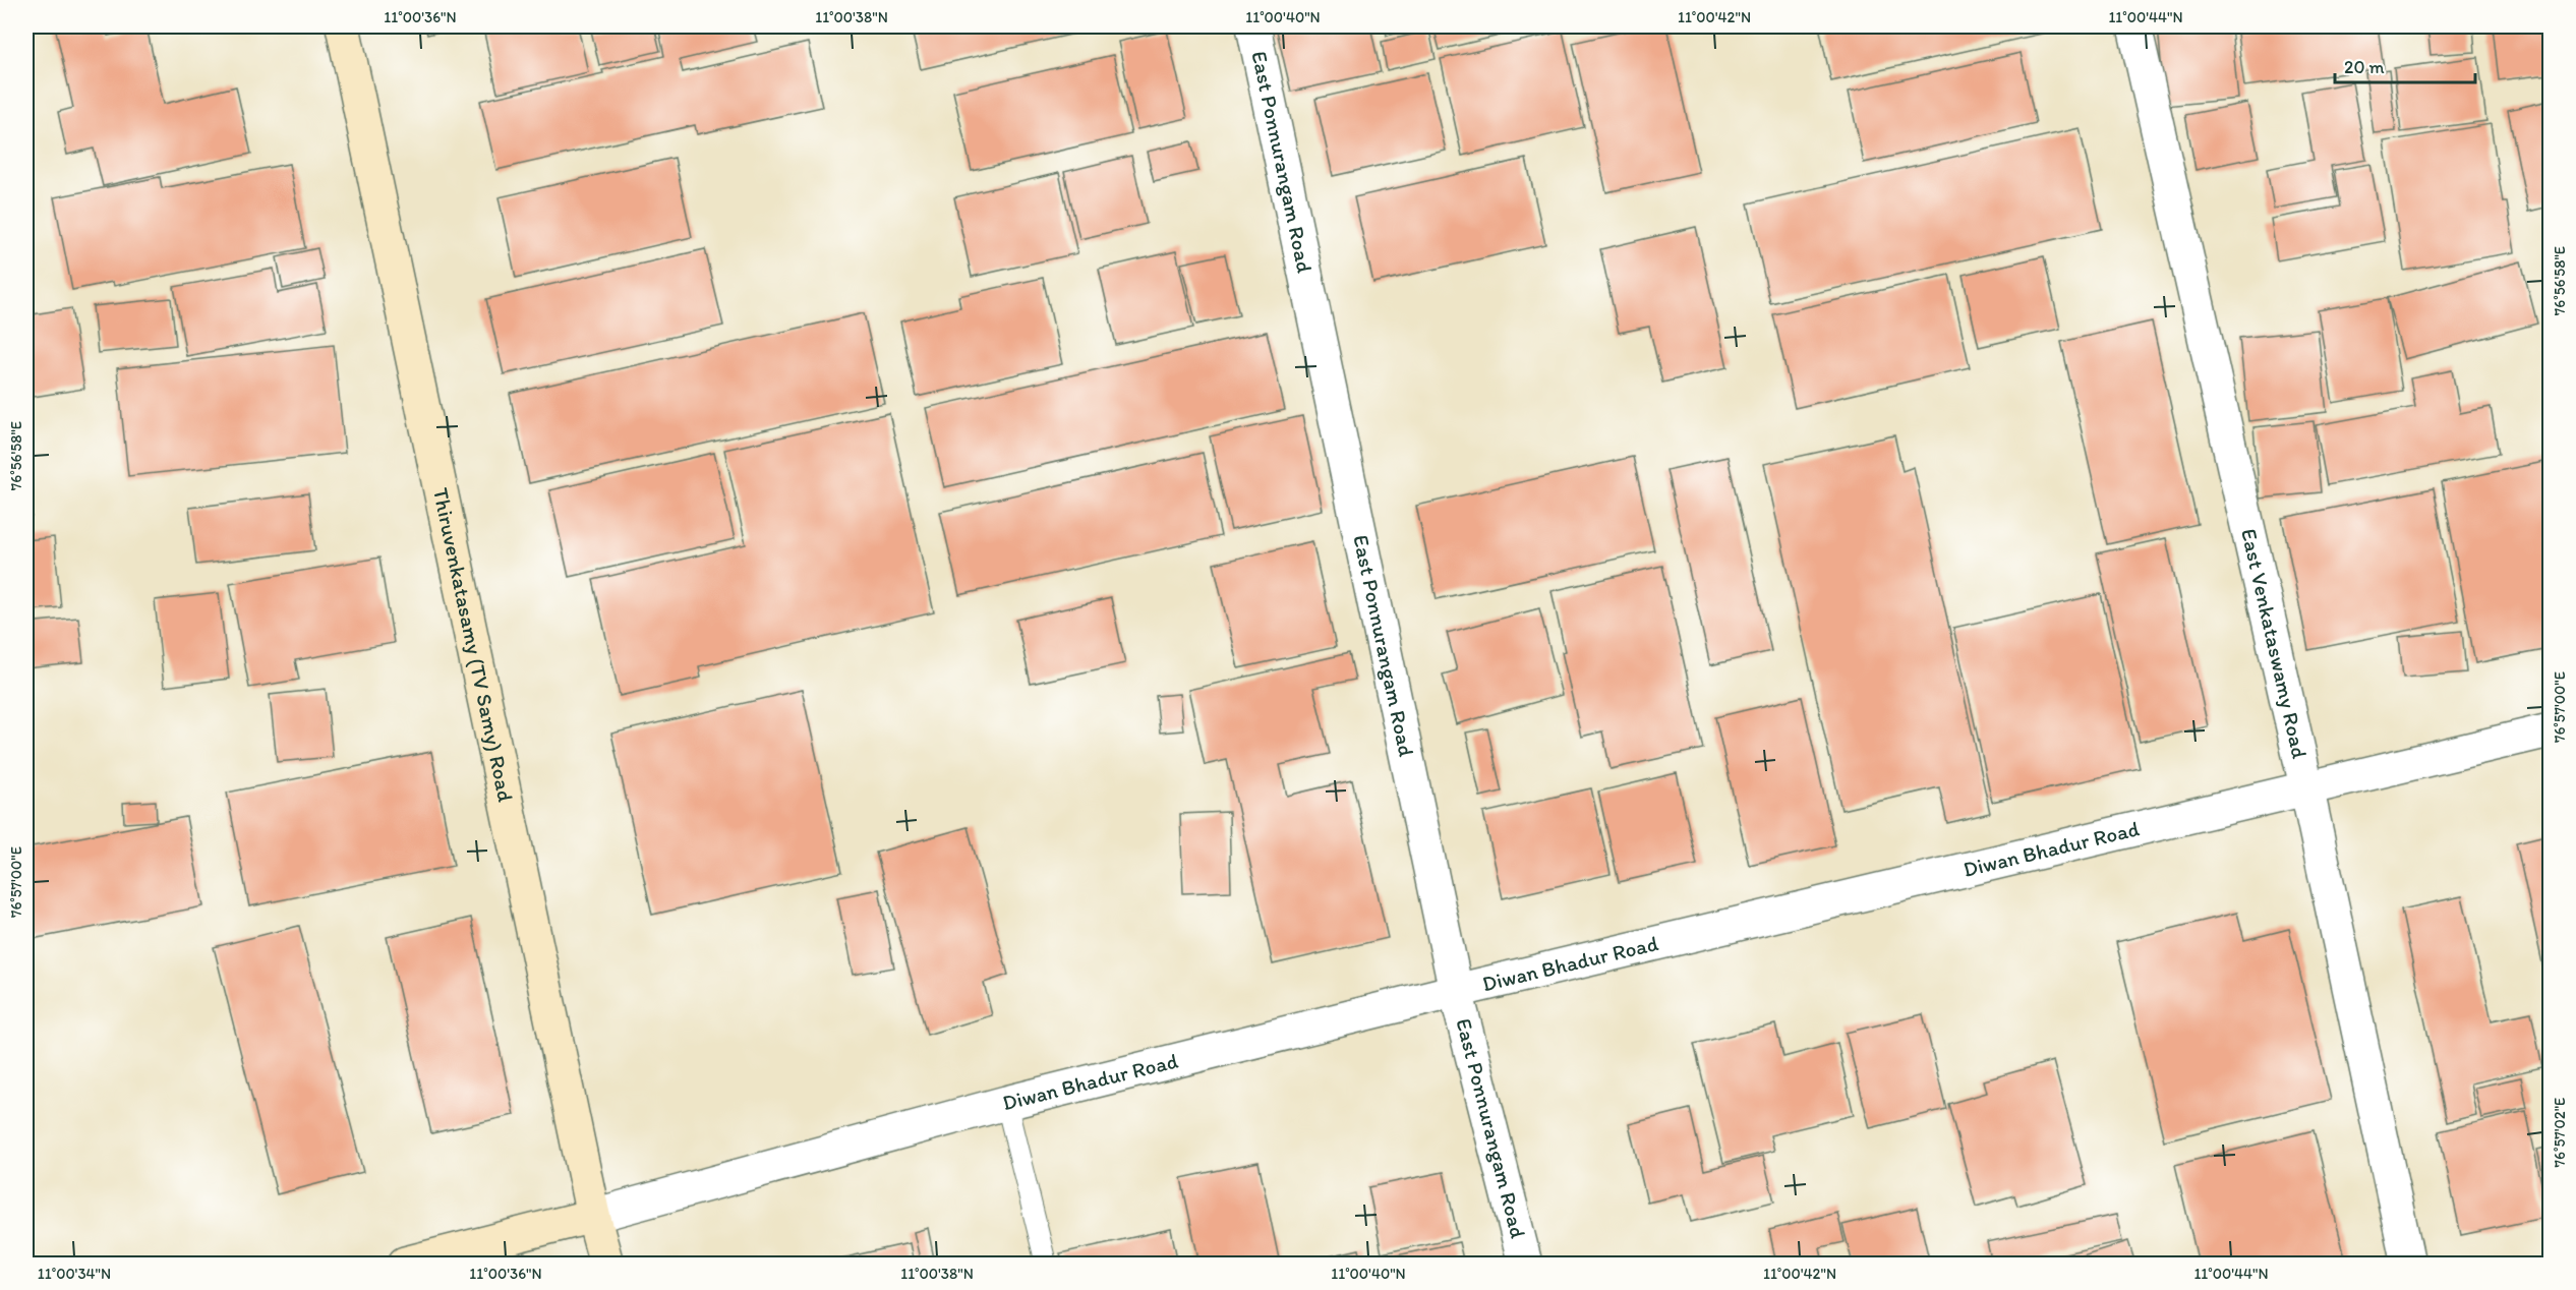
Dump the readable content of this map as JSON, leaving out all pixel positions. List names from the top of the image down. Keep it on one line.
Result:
{"streets":{"main road":["Thiruvenkatasamy (TV Samy) Road"],"street":["East Ponnurangam Road","East Venkataswamy Road","Diwan Bhadur Road"]},"crossings":[["East Ponnurangam Road","Diwan Bhadur Road"],["East Venkataswamy Road","Diwan Bhadur Road"],["Thiruvenkatasamy (TV Samy) Road","Diwan Bhadur Road"]],"scale_bar":"20 m","coordinates":["11°00'36\"N","11°00'38\"N","11°00'40\"N","11°00'42\"N","11°00'44\"N","76°56'58\"E","76°57'00\"E","76°57'02\"E","11°00'34\"N"]}
